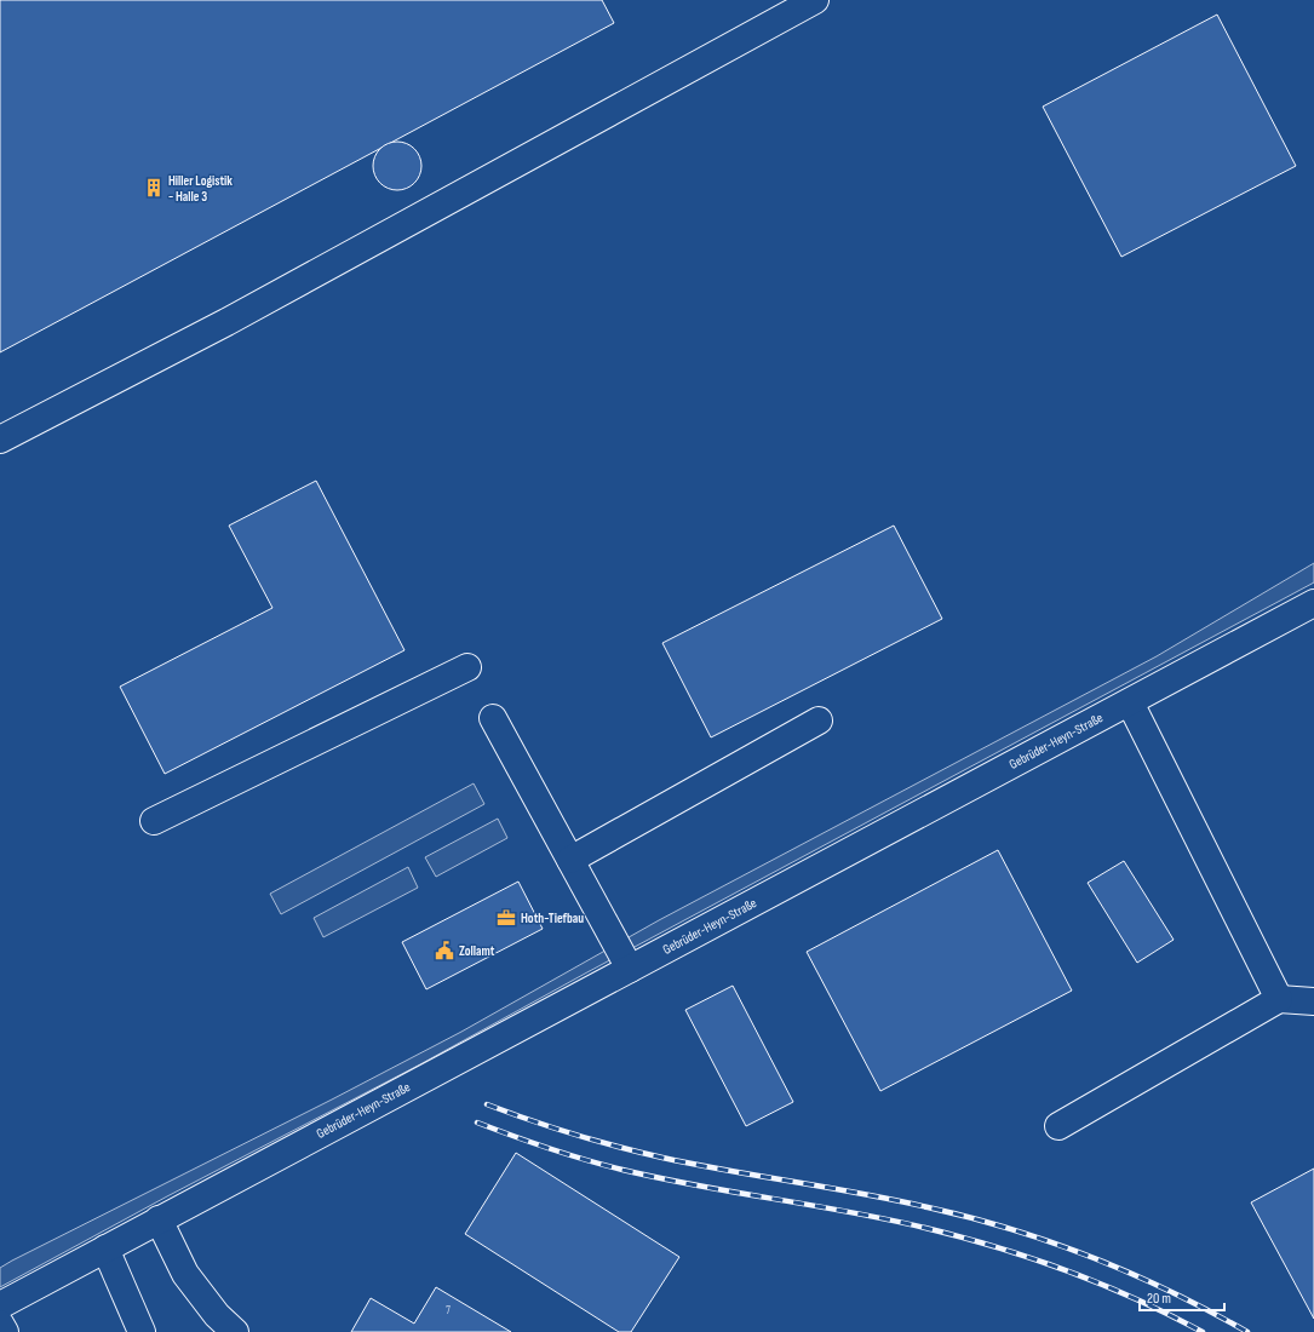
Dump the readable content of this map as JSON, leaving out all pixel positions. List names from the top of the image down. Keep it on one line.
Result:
{"streets":{"street":["Gebrüder-Heyn-Straße"]},"places":{"building":["Hiller Logistik - Halle 3"],"office":["Hoth-Tiefbau"],"public building":["Zollamt"]},"house_numbers":["7"],"scale_bar":"20 m"}
